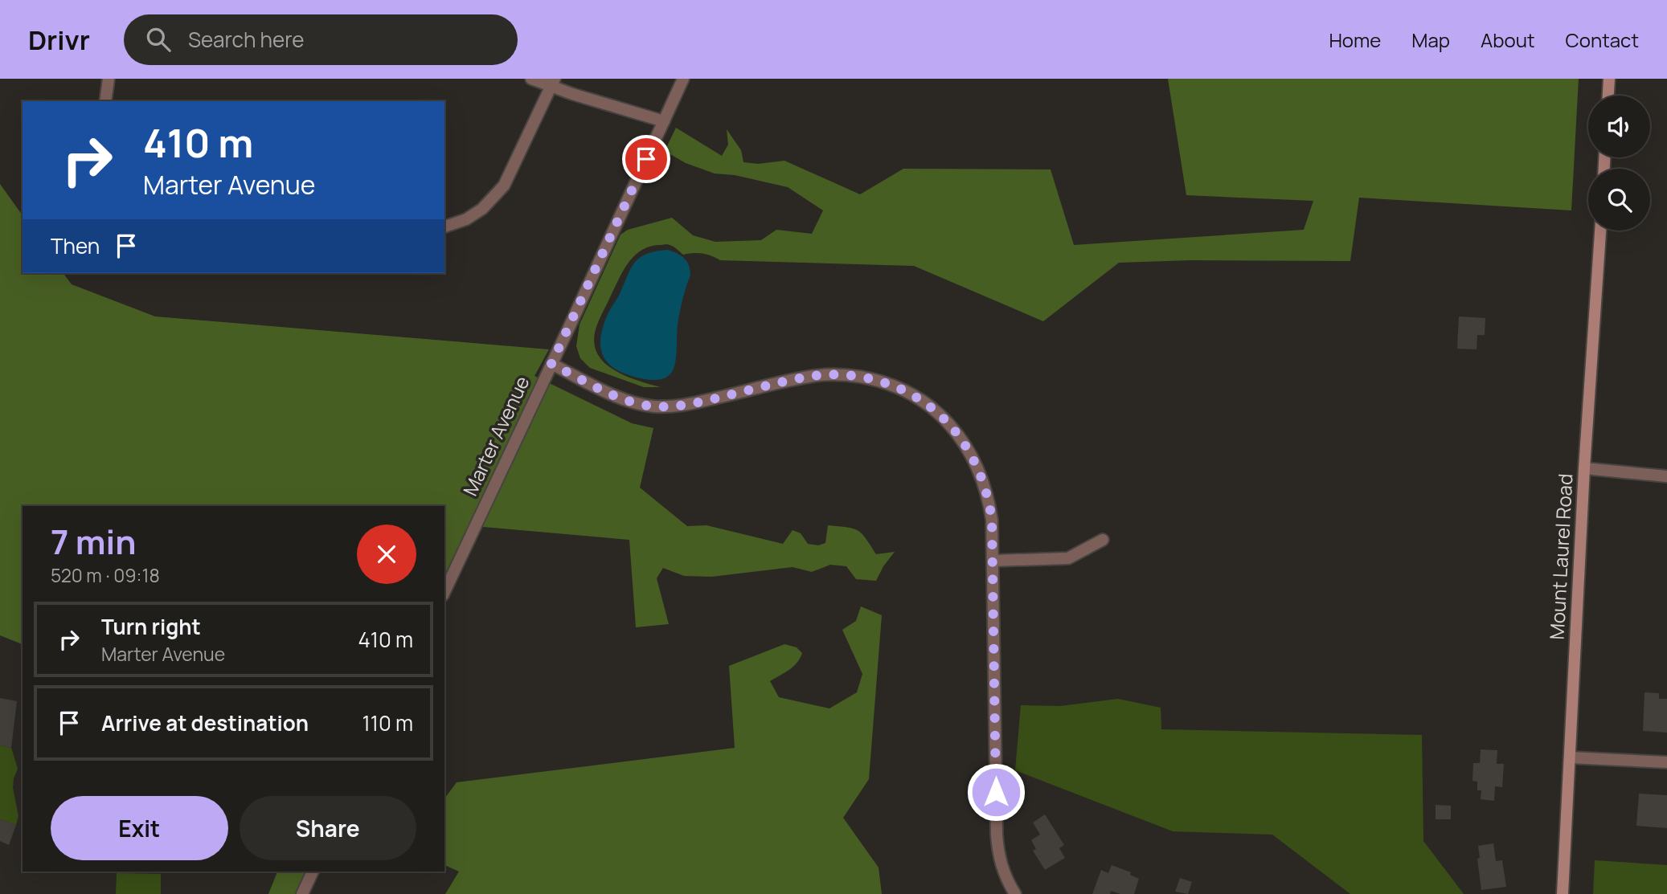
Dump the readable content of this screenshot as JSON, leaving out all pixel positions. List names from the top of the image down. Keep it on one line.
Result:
{"streets":{"main road":["Mount Laurel Road"],"street":["Marter Avenue"]},"page":{"header":"Drivr","search":"Search here","nav":["Home","Map","About","Contact"],"turn":["410 m","Marter Avenue"],"then":"Then","heading":["7 min","520 m · 09:18"],"list":[{"name":"Turn right","note":"Marter Avenue","value":"410 m"},{"name":"Arrive at destination","value":"110 m"}],"buttons":["Exit","Share"]}}
